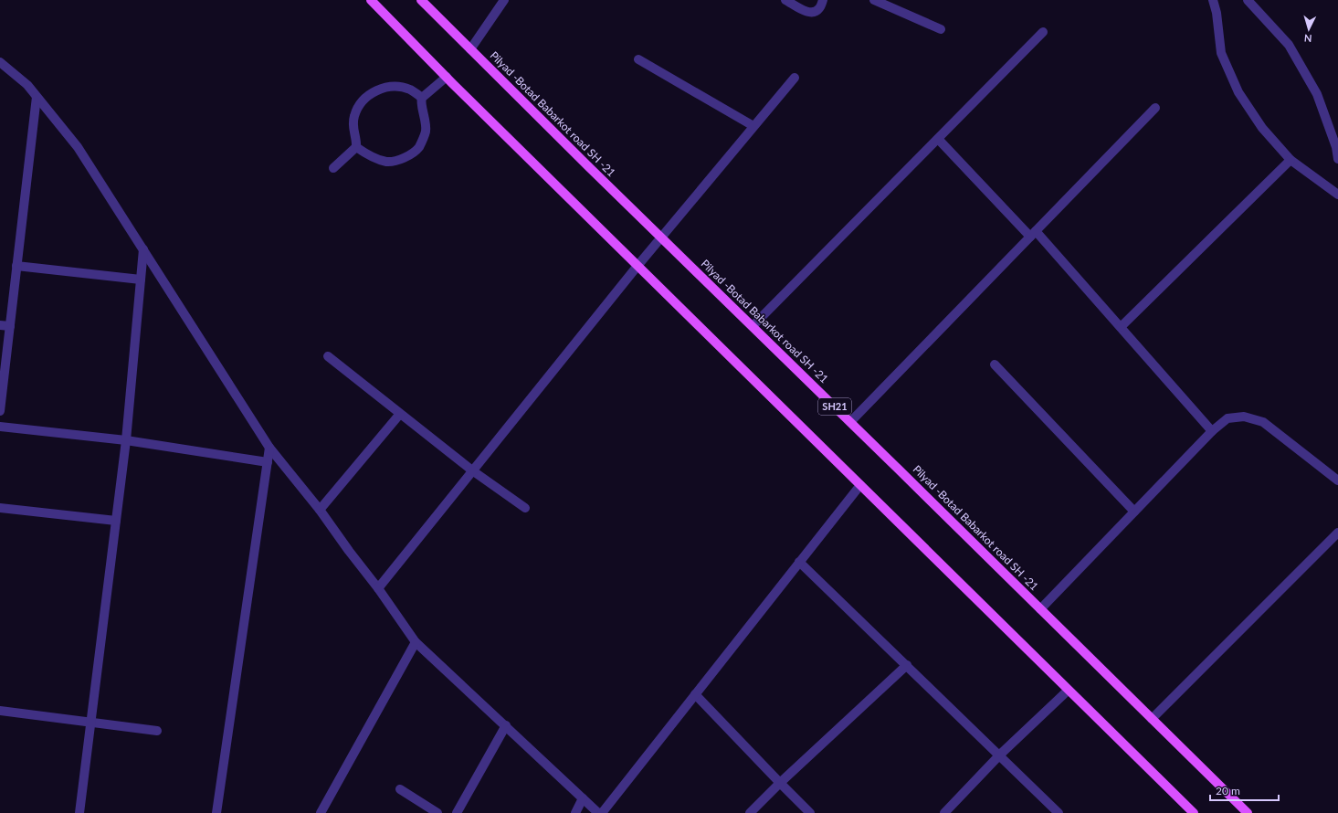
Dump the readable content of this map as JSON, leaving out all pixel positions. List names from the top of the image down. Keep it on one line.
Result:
{"streets":{"main road":["Pilyad -Botad Babarkot road SH -21","SH21"]},"scale_bar":"20 m","north":"bottom"}
